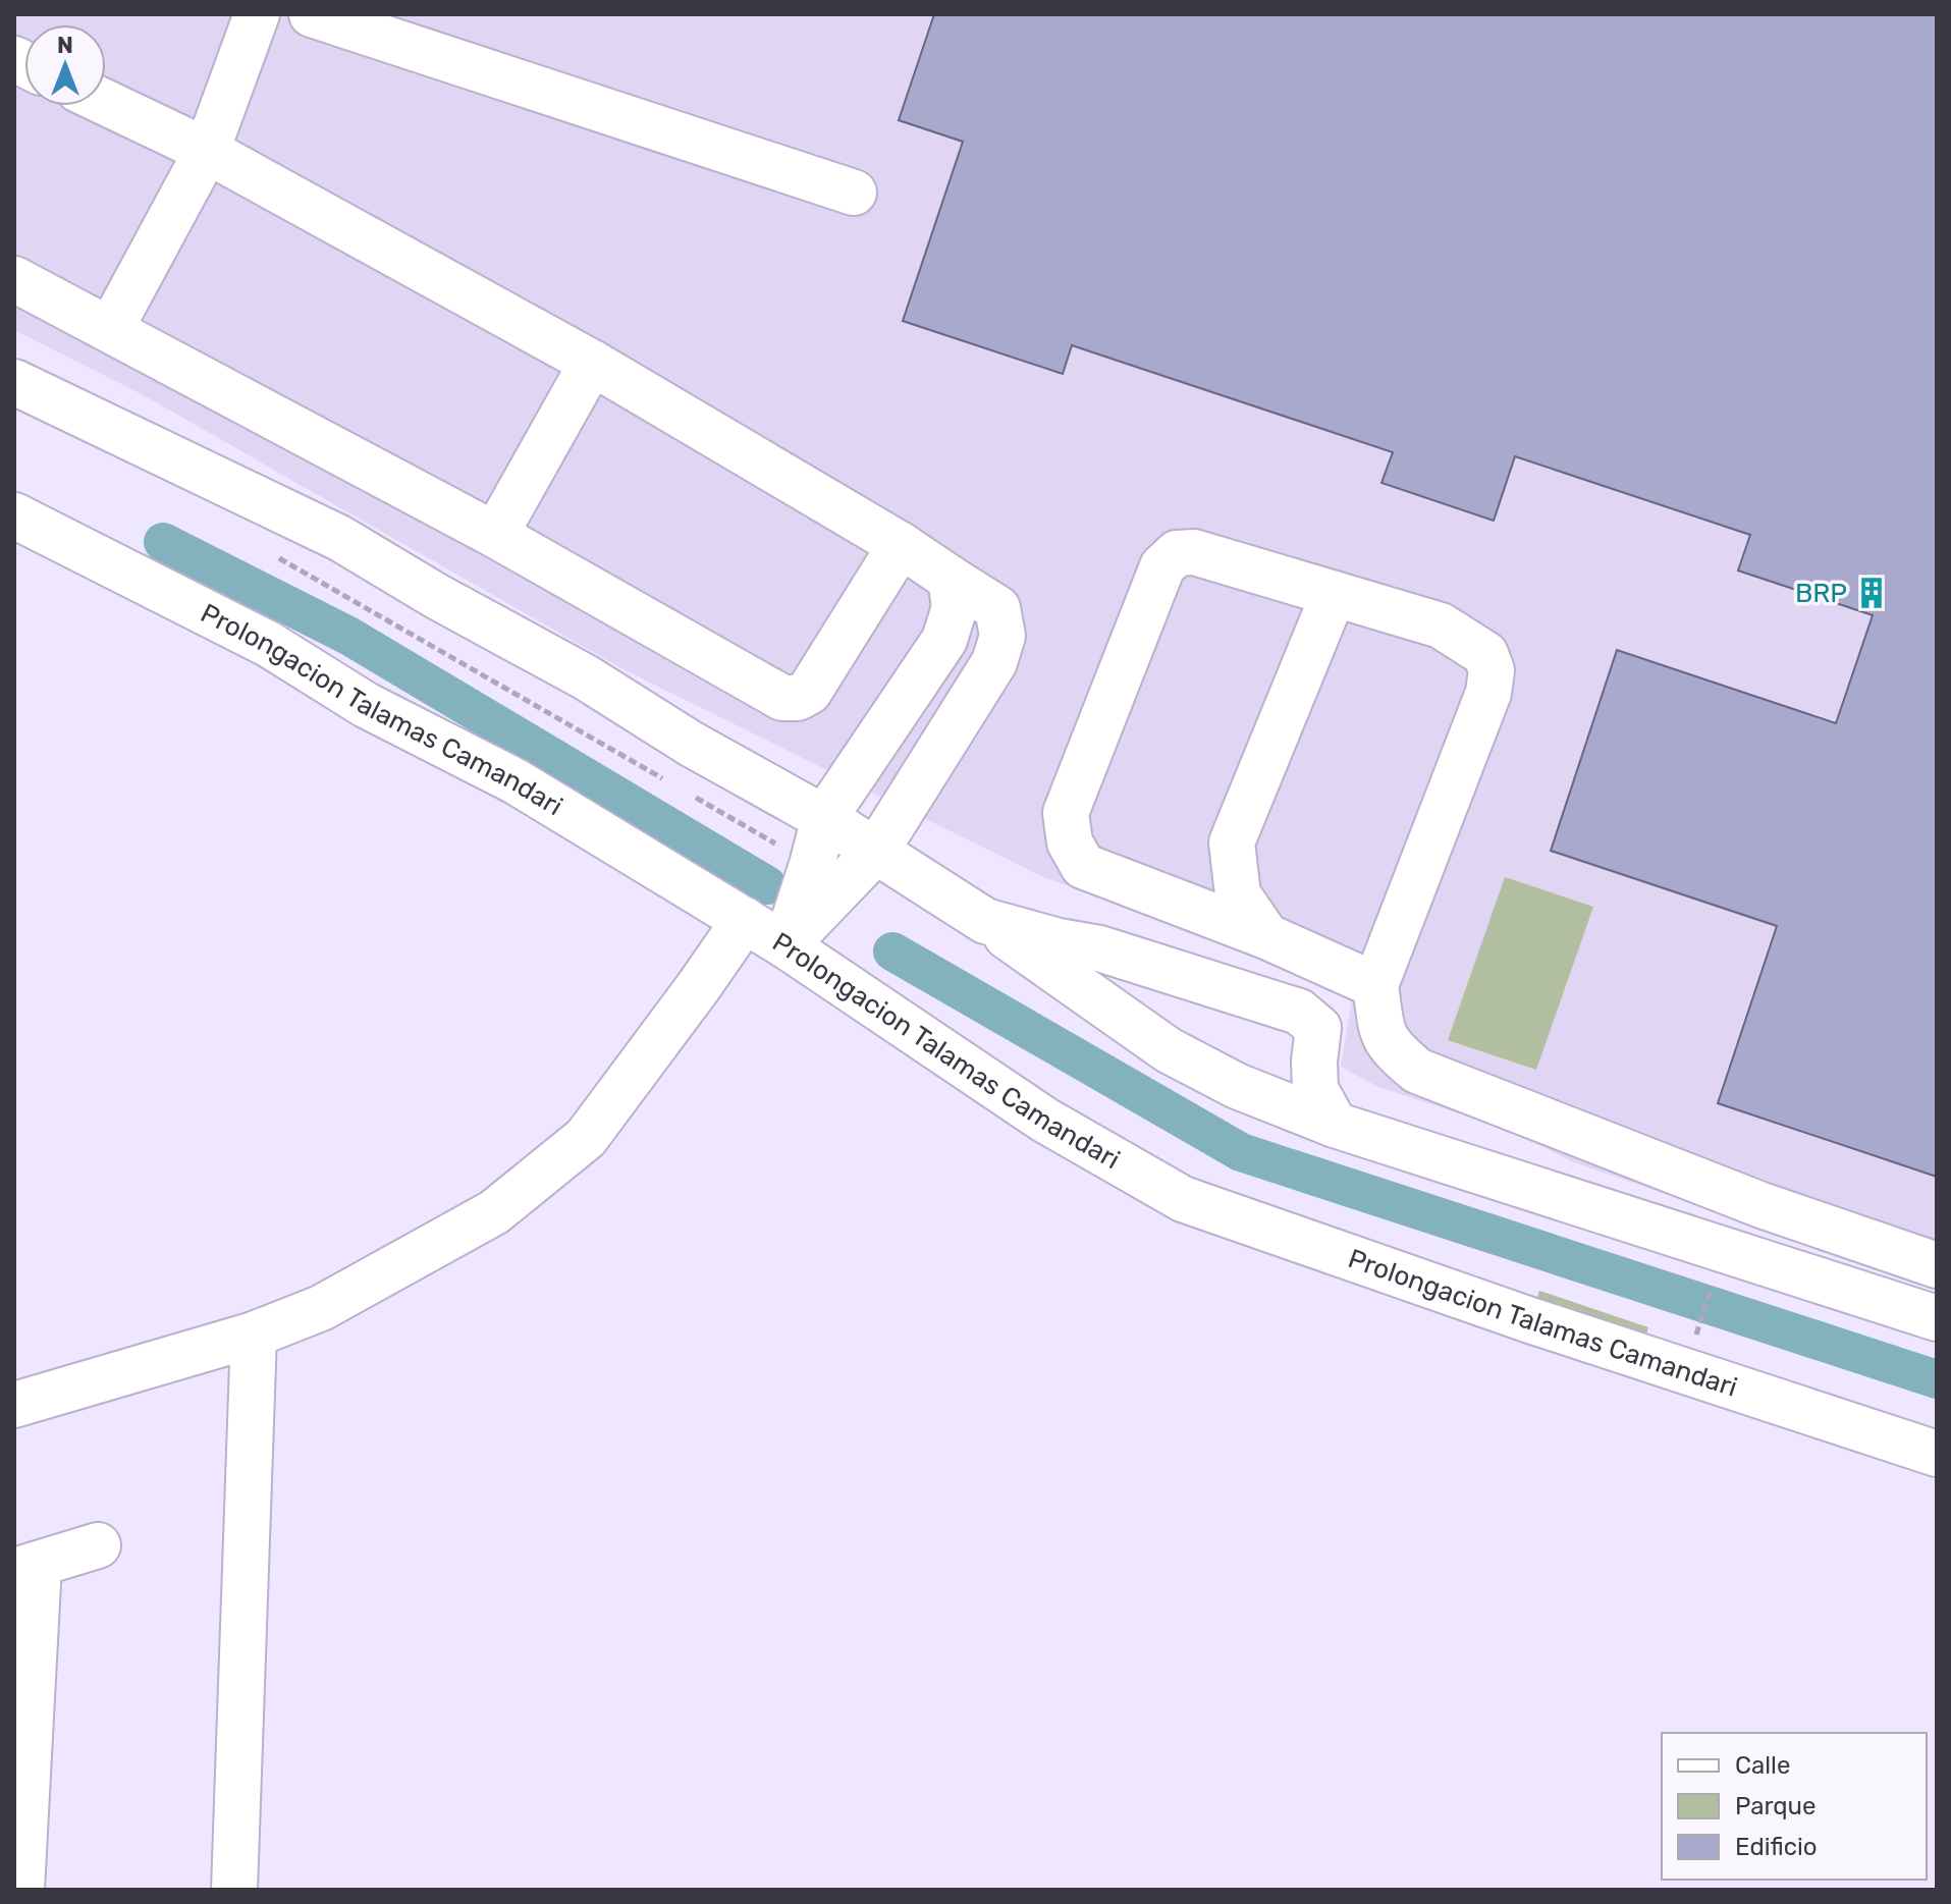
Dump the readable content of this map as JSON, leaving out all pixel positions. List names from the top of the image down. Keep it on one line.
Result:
{"streets":{"street":["Prolongacion Talamas Camandari"]},"places":{"building":["BRP"]},"legend":["Calle","Parque","Edificio"],"north":"top"}
